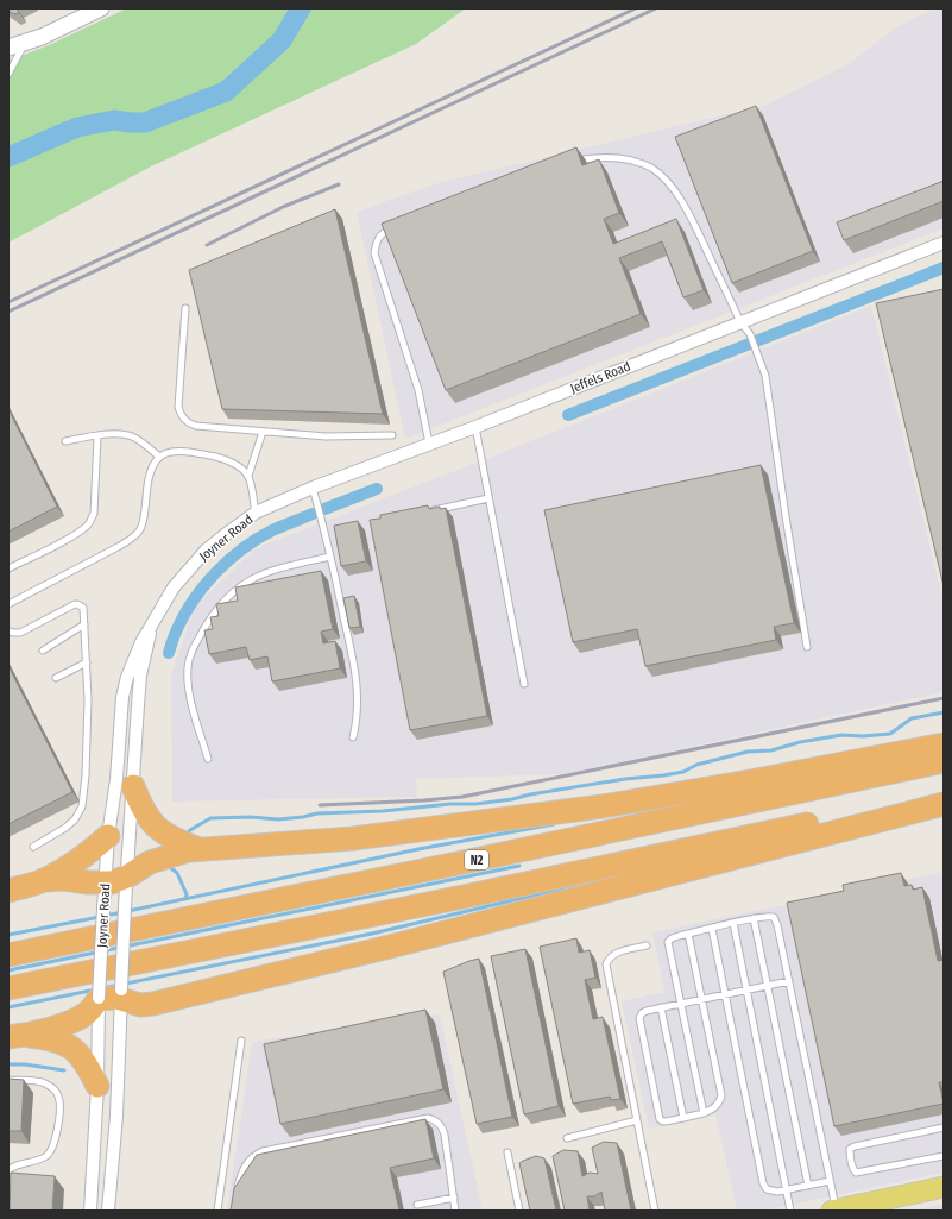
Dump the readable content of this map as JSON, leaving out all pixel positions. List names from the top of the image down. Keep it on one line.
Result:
{"streets":{"highway":["N2"],"street":["Jeffels Road","Joyner Road"]},"crossings":[["Jeffels Road","Joyner Road"]]}
